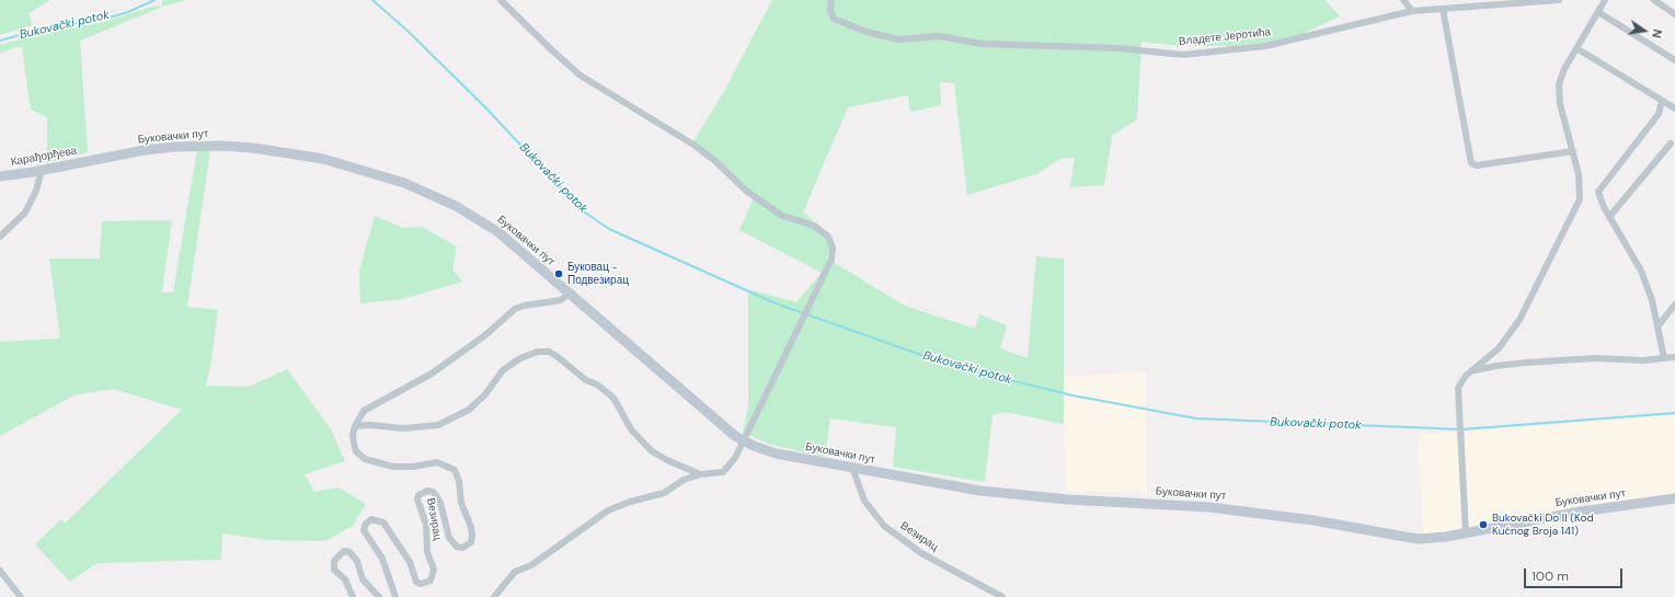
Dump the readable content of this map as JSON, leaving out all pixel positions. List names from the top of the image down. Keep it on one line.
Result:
{"streets":{"street":["Владете Јеротића","Буковачки пут","Карађорђева","Везирац"]},"crossings":[["Буковачки пут","Карађорђева"],["Буковачки пут","Везирац"]],"water":["Bukovački potok"],"places":["Буковац - Подвезирац","Bukovački Do II (Kod Kućnog Broja 141)"],"scale_bar":"100 m","north":"right"}
